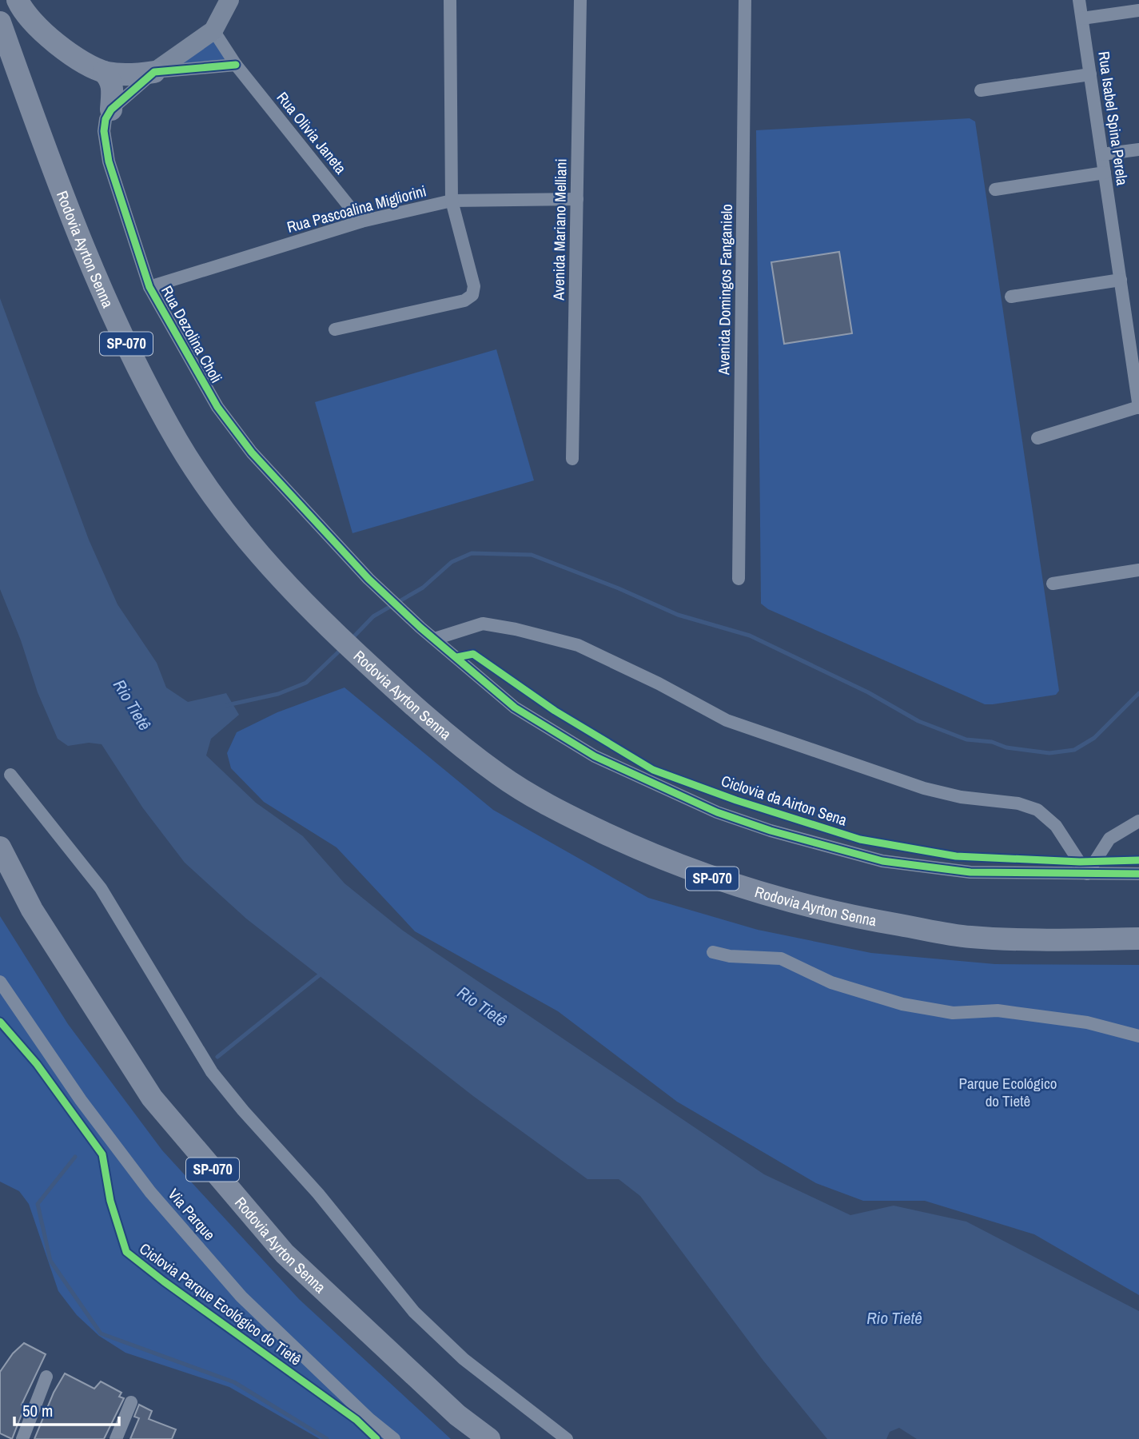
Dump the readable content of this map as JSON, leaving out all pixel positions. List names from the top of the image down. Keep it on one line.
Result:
{"streets":{"highway":["Rodovia Ayrton Senna","SP-070"],"street":["Rua Isabel Spina Perela","Rua Olivia Janeta","Rua Pascoalina Migliorini","Avenida Mariano Melliani","Avenida Domingos Fanganielo","Rua Dezolina Choli","Via Parque"],"cycle path":["Ciclovia da Airton Sena","Ciclovia Parque Ecológico do Tietê"]},"crossings":[["Rua Olivia Janeta","Rua Pascoalina Migliorini"],["Rua Pascoalina Migliorini","Avenida Mariano Melliani"],["Rua Pascoalina Migliorini","Rua Dezolina Choli"]],"water":["Rio Tietê"],"parks":["Parque Ecológico do Tietê"],"scale_bar":"50 m"}
